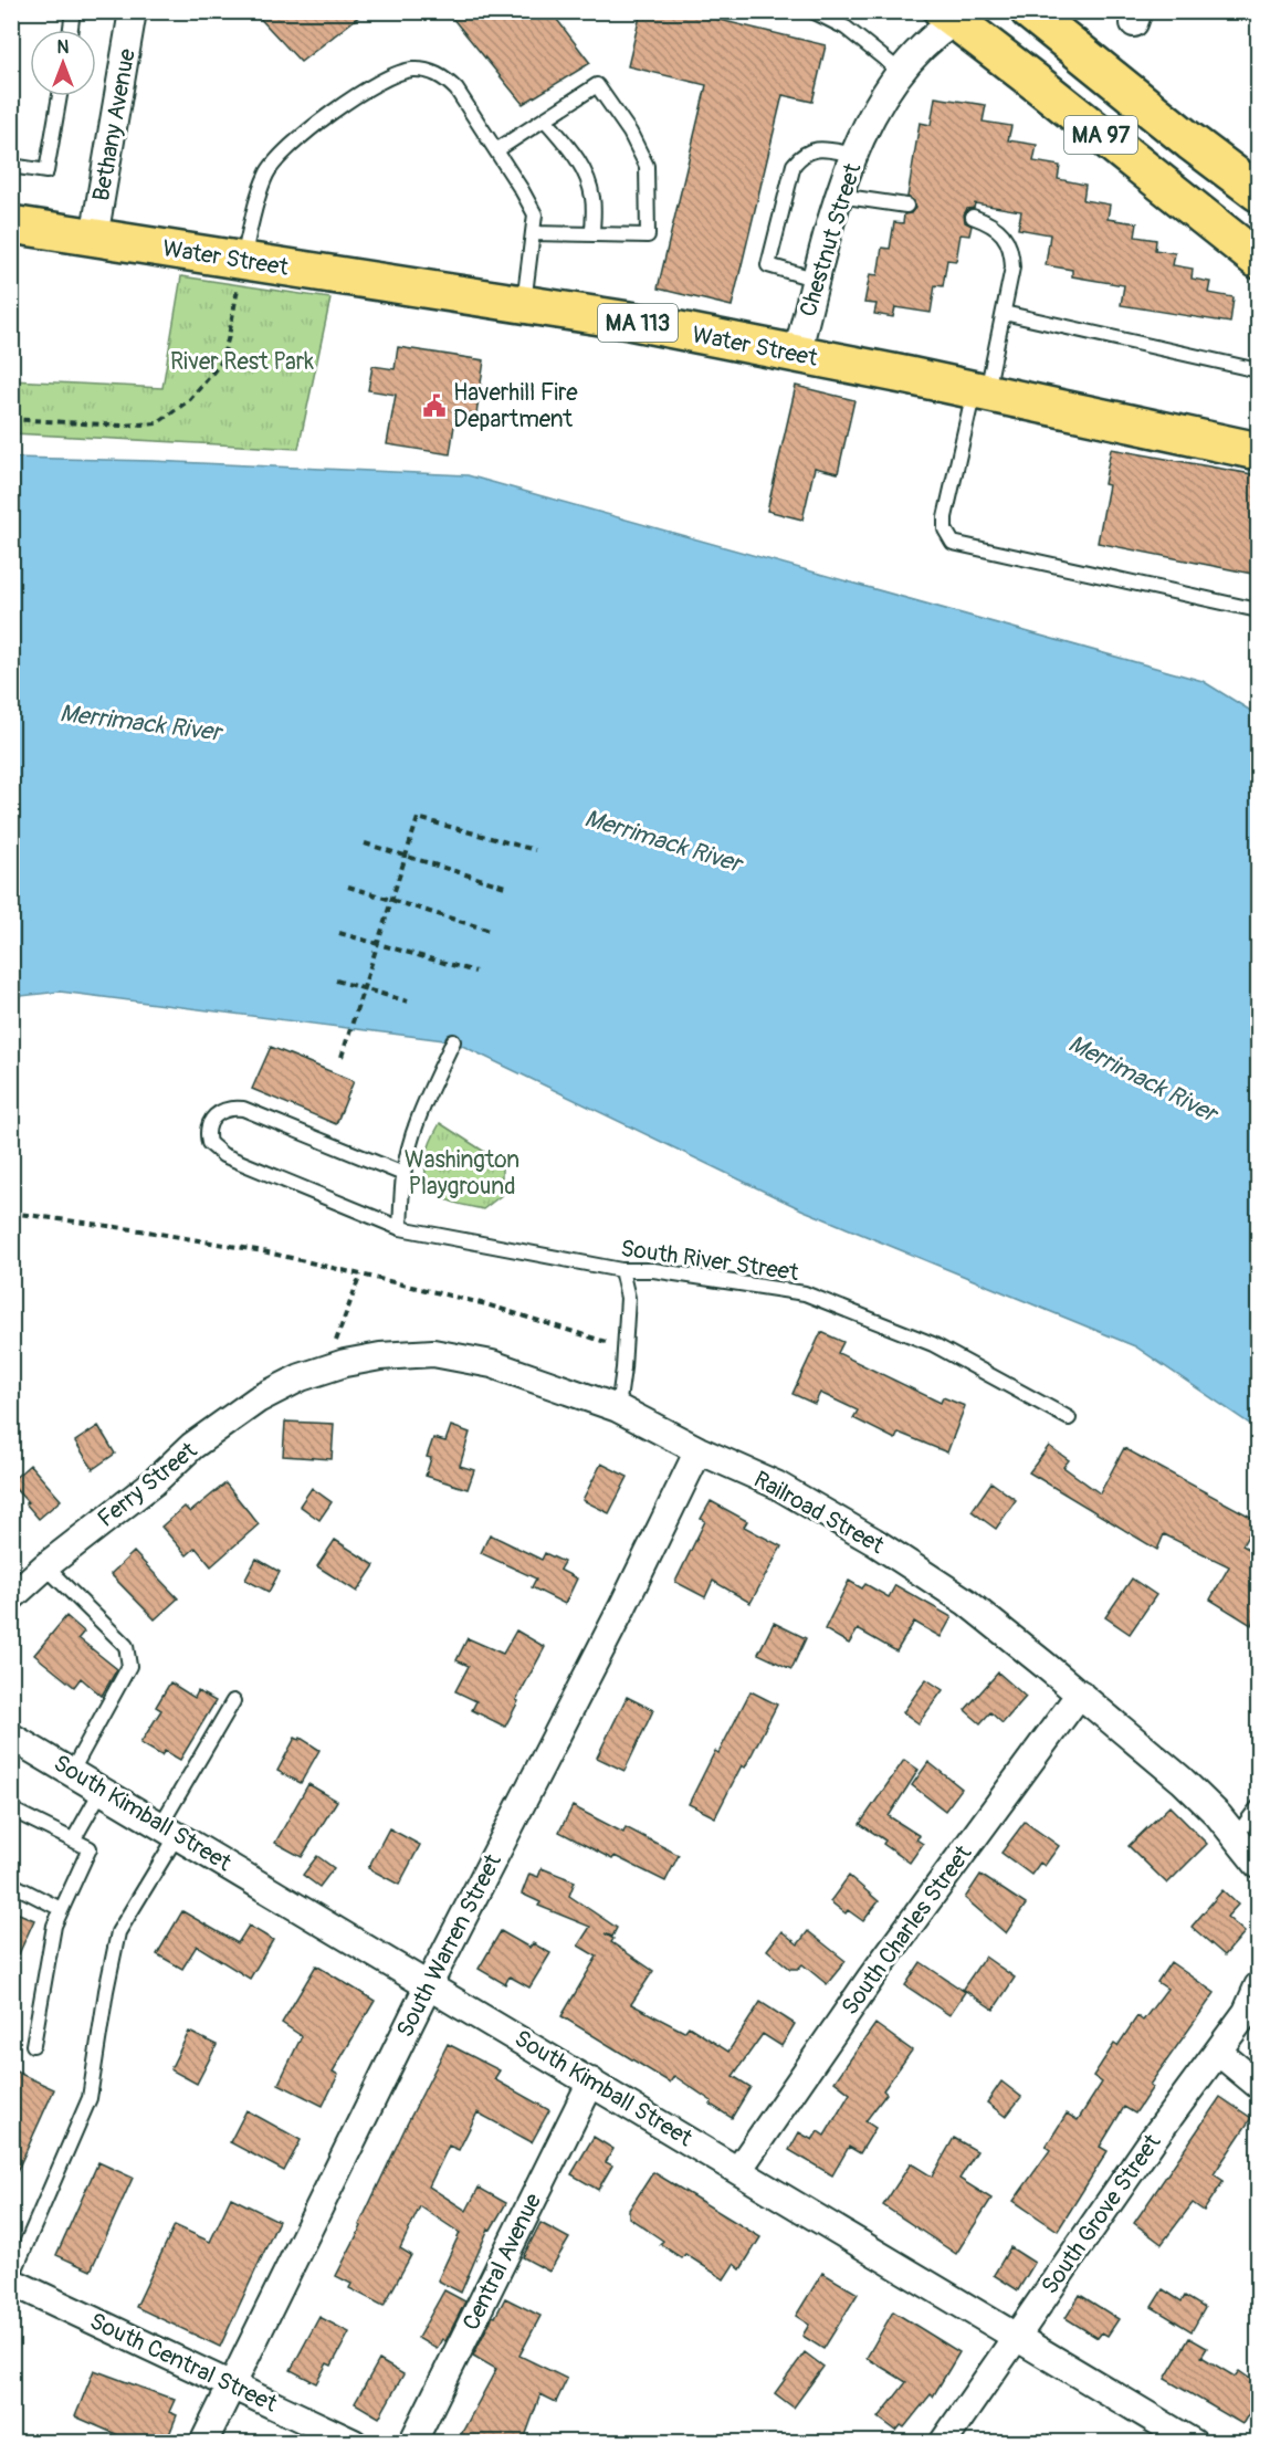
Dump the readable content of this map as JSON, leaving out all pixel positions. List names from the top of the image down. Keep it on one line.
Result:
{"streets":{"main road":["MA 97","Water Street","MA 113"],"street":["Bethany Avenue","Chestnut Street","Ferry Street","Railroad Street","South Kimball Street","South Charles Street","South Warren Street","South Grove Street","Central Avenue","South Central Street"],"lane":["South River Street"]},"crossings":[["Bethany Avenue","Water Street"],["MA 97","Chestnut Street"],["Chestnut Street","Water Street"],["Ferry Street","Railroad Street"],["Railroad Street","South Charles Street"],["Railroad Street","South Warren Street"],["South Kimball Street","South Charles Street"],["South Kimball Street","South Warren Street"],["South Kimball Street","South Grove Street"],["South Kimball Street","Central Avenue"],["South Warren Street","South Central Street"]],"water":["Merrimack River"],"parks":["River Rest Park","Washington Playground"],"places":{"public building":["Haverhill Fire Department"]},"north":"top"}
